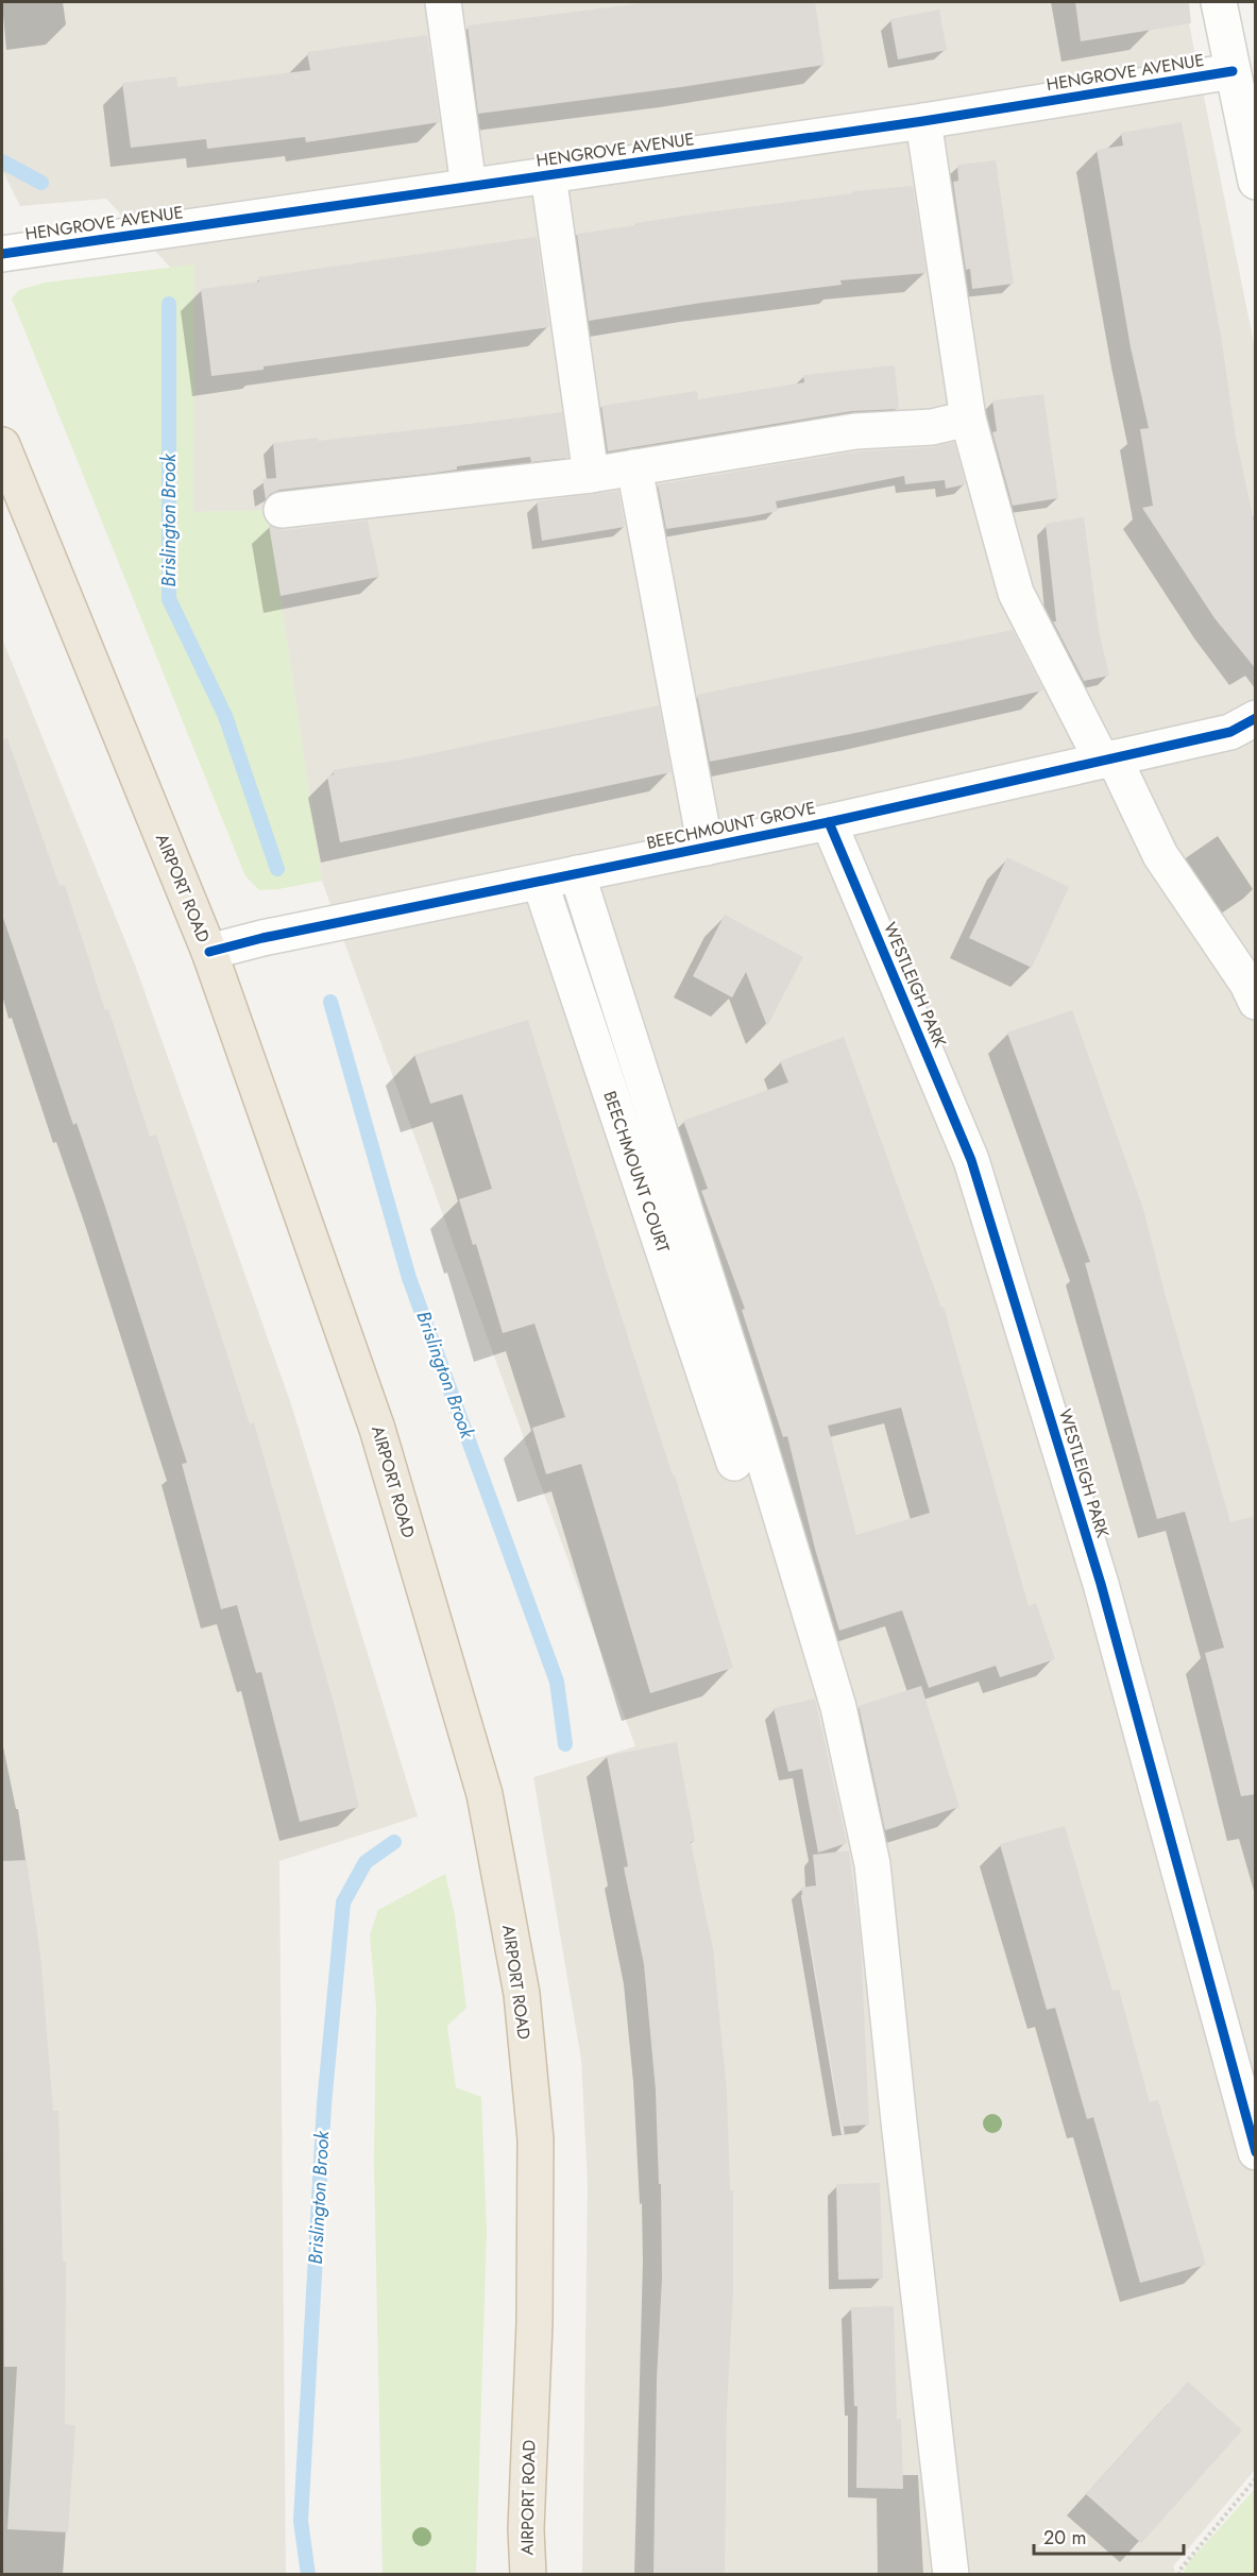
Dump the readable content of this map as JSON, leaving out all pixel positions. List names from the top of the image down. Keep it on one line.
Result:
{"streets":{"highway":["AIRPORT ROAD"],"street":["HENGROVE AVENUE","BEECHMOUNT GROVE","WESTLEIGH PARK","BEECHMOUNT COURT"]},"crossings":[["BEECHMOUNT GROVE","AIRPORT ROAD"],["BEECHMOUNT GROVE","WESTLEIGH PARK"],["BEECHMOUNT GROVE","BEECHMOUNT COURT"]],"water":["Brislington Brook"],"scale_bar":"20 m"}
